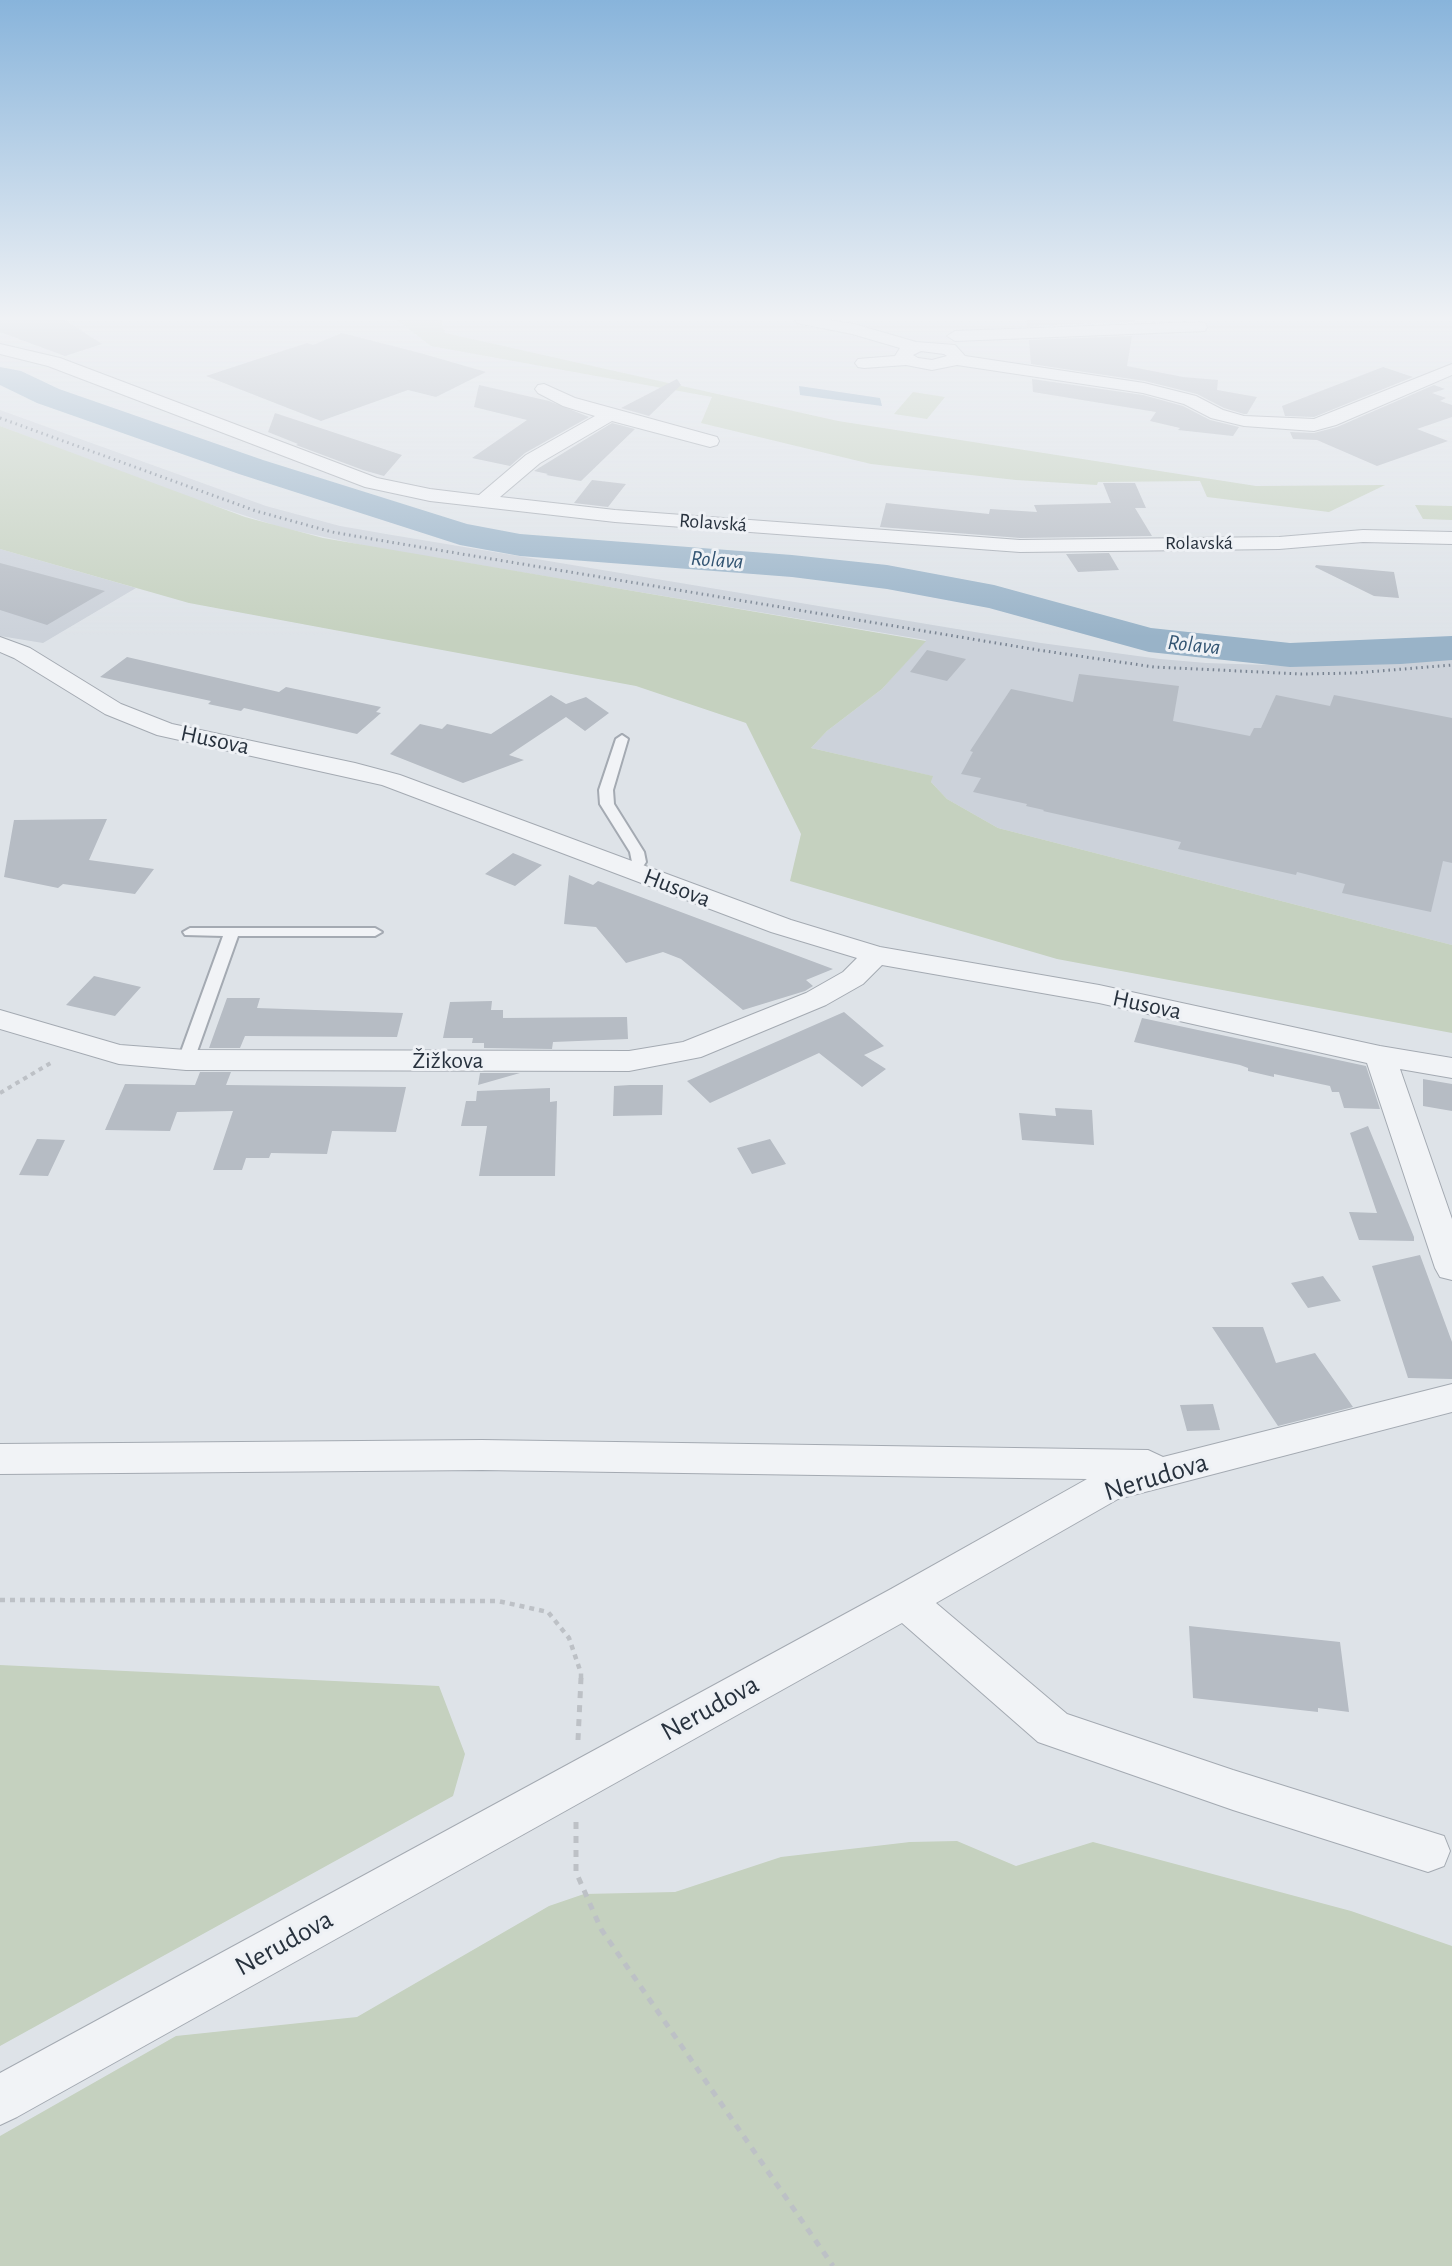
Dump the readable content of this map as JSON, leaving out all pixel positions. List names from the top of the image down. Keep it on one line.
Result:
{"streets":{"street":["Rolavská","Husova","Žižkova","Nerudova"]},"crossings":[["Husova","Žižkova"]],"water":["Rolava"]}
